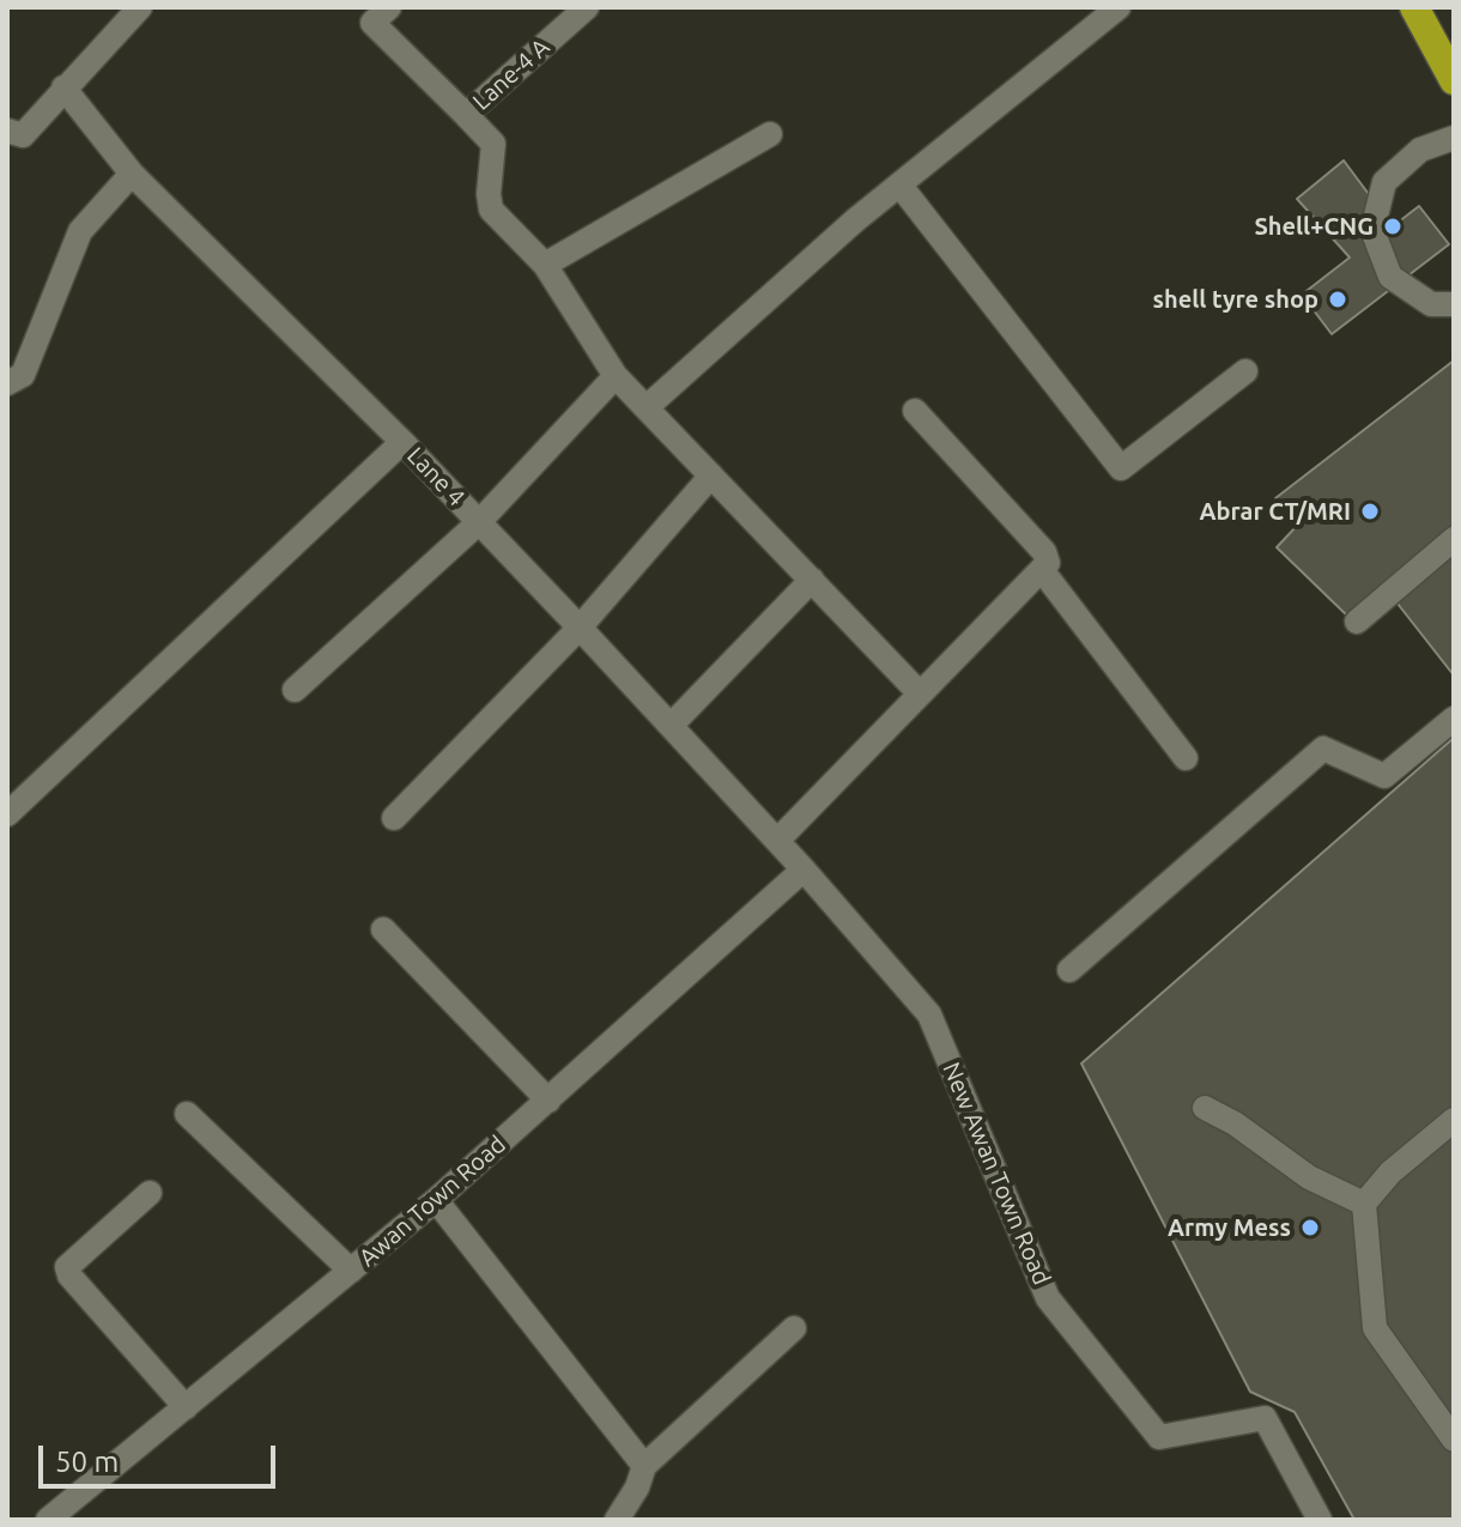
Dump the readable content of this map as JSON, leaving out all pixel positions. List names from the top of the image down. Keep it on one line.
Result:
{"streets":{"street":["Lane-4 A","Lane 4","New Awan Town Road","Awan Town Road"]},"crossings":[["Lane 4","New Awan Town Road"],["Lane 4","Awan Town Road"],["New Awan Town Road","Awan Town Road"]],"places":["Shell+CNG","shell tyre shop","Abrar CT/MRI","Army Mess"],"scale_bar":"50 m"}
